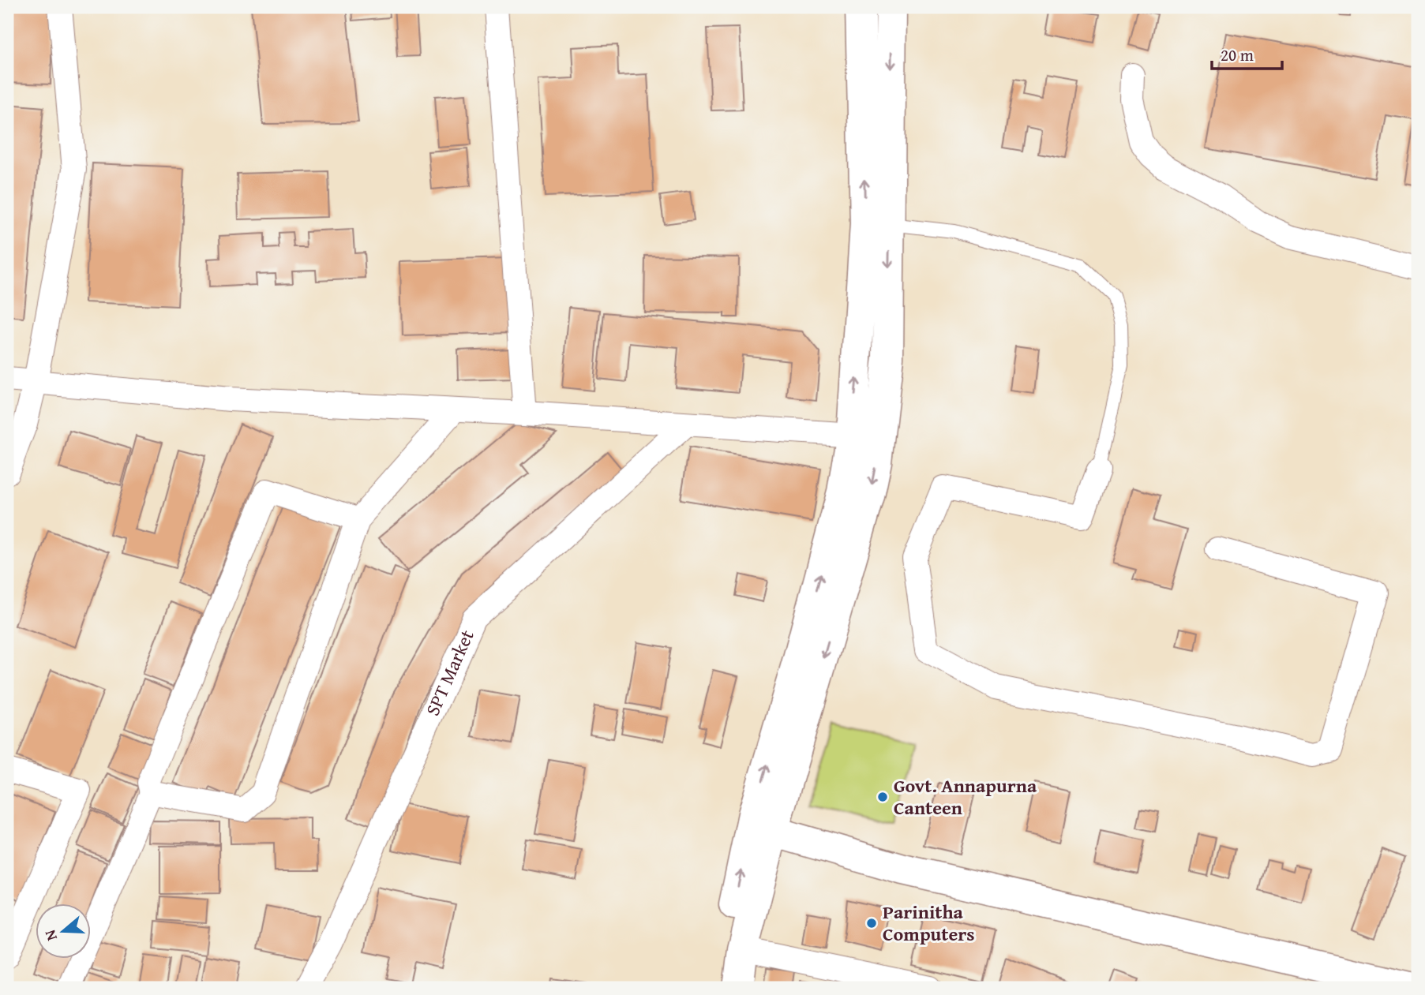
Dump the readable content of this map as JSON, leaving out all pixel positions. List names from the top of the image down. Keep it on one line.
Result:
{"streets":{"street":["SPT Market"]},"places":["Govt. Annapurna Canteen","Parinitha Computers"],"scale_bar":"20 m","north":"left"}
